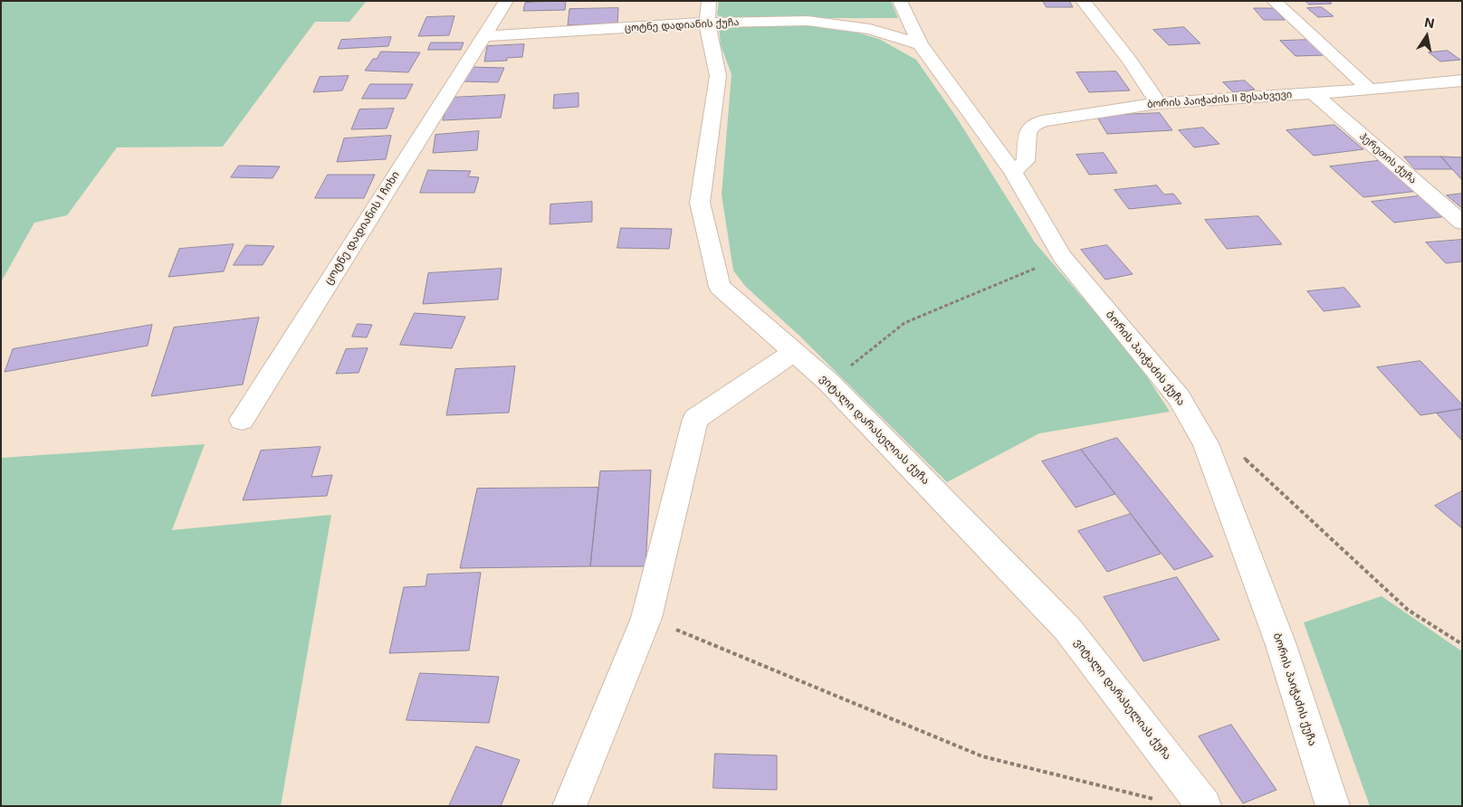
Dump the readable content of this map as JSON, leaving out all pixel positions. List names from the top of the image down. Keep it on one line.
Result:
{"streets":{"street":["ცოტნე დადიანის ქუჩა","ბორის პაიჭაძის II შესახვევი","ჰერეთის ქუჩა","ცოტნე დადიანის I ჩიხი","ბორის პაიჭაძის ქუჩა","ვიტალი დარასელიას ქუჩა"]},"crossings":[["ცოტნე დადიანის ქუჩა","ცოტნე დადიანის I ჩიხი"],["ცოტნე დადიანის ქუჩა","ბორის პაიჭაძის ქუჩა"],["ცოტნე დადიანის ქუჩა","ვიტალი დარასელიას ქუჩა"],["ბორის პაიჭაძის II შესახვევი","ჰერეთის ქუჩა"],["ბორის პაიჭაძის II შესახვევი","ბორის პაიჭაძის ქუჩა"]],"north":"top"}
